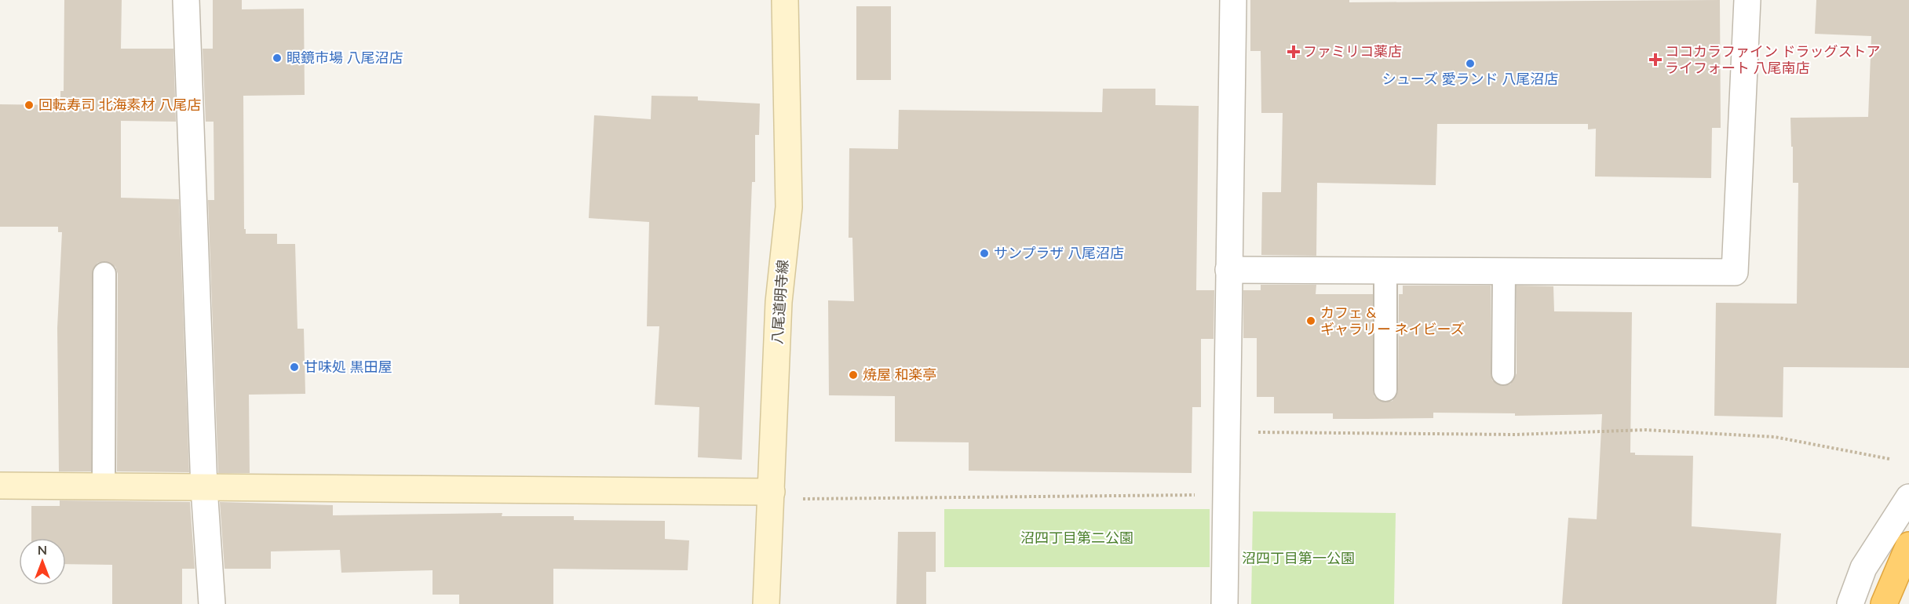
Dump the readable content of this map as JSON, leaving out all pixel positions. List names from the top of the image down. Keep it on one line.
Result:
{"streets":{"street":["八尾道明寺線"]},"parks":["沼四丁目第二公園","沼四丁目第一公園"],"places":{"health":["ファミリコ薬店","ココカラファイン ドラッグストア ライフォート 八尾南店"],"other":["眼鏡市場 八尾沼店","シューズ 愛ランド 八尾沼店","回転寿司 北海素材 八尾店","サンプラザ 八尾沼店","カフェ & ギャラリー ネイビーズ","甘味処 黒田屋","焼屋 和楽亭"]},"north":"top"}
